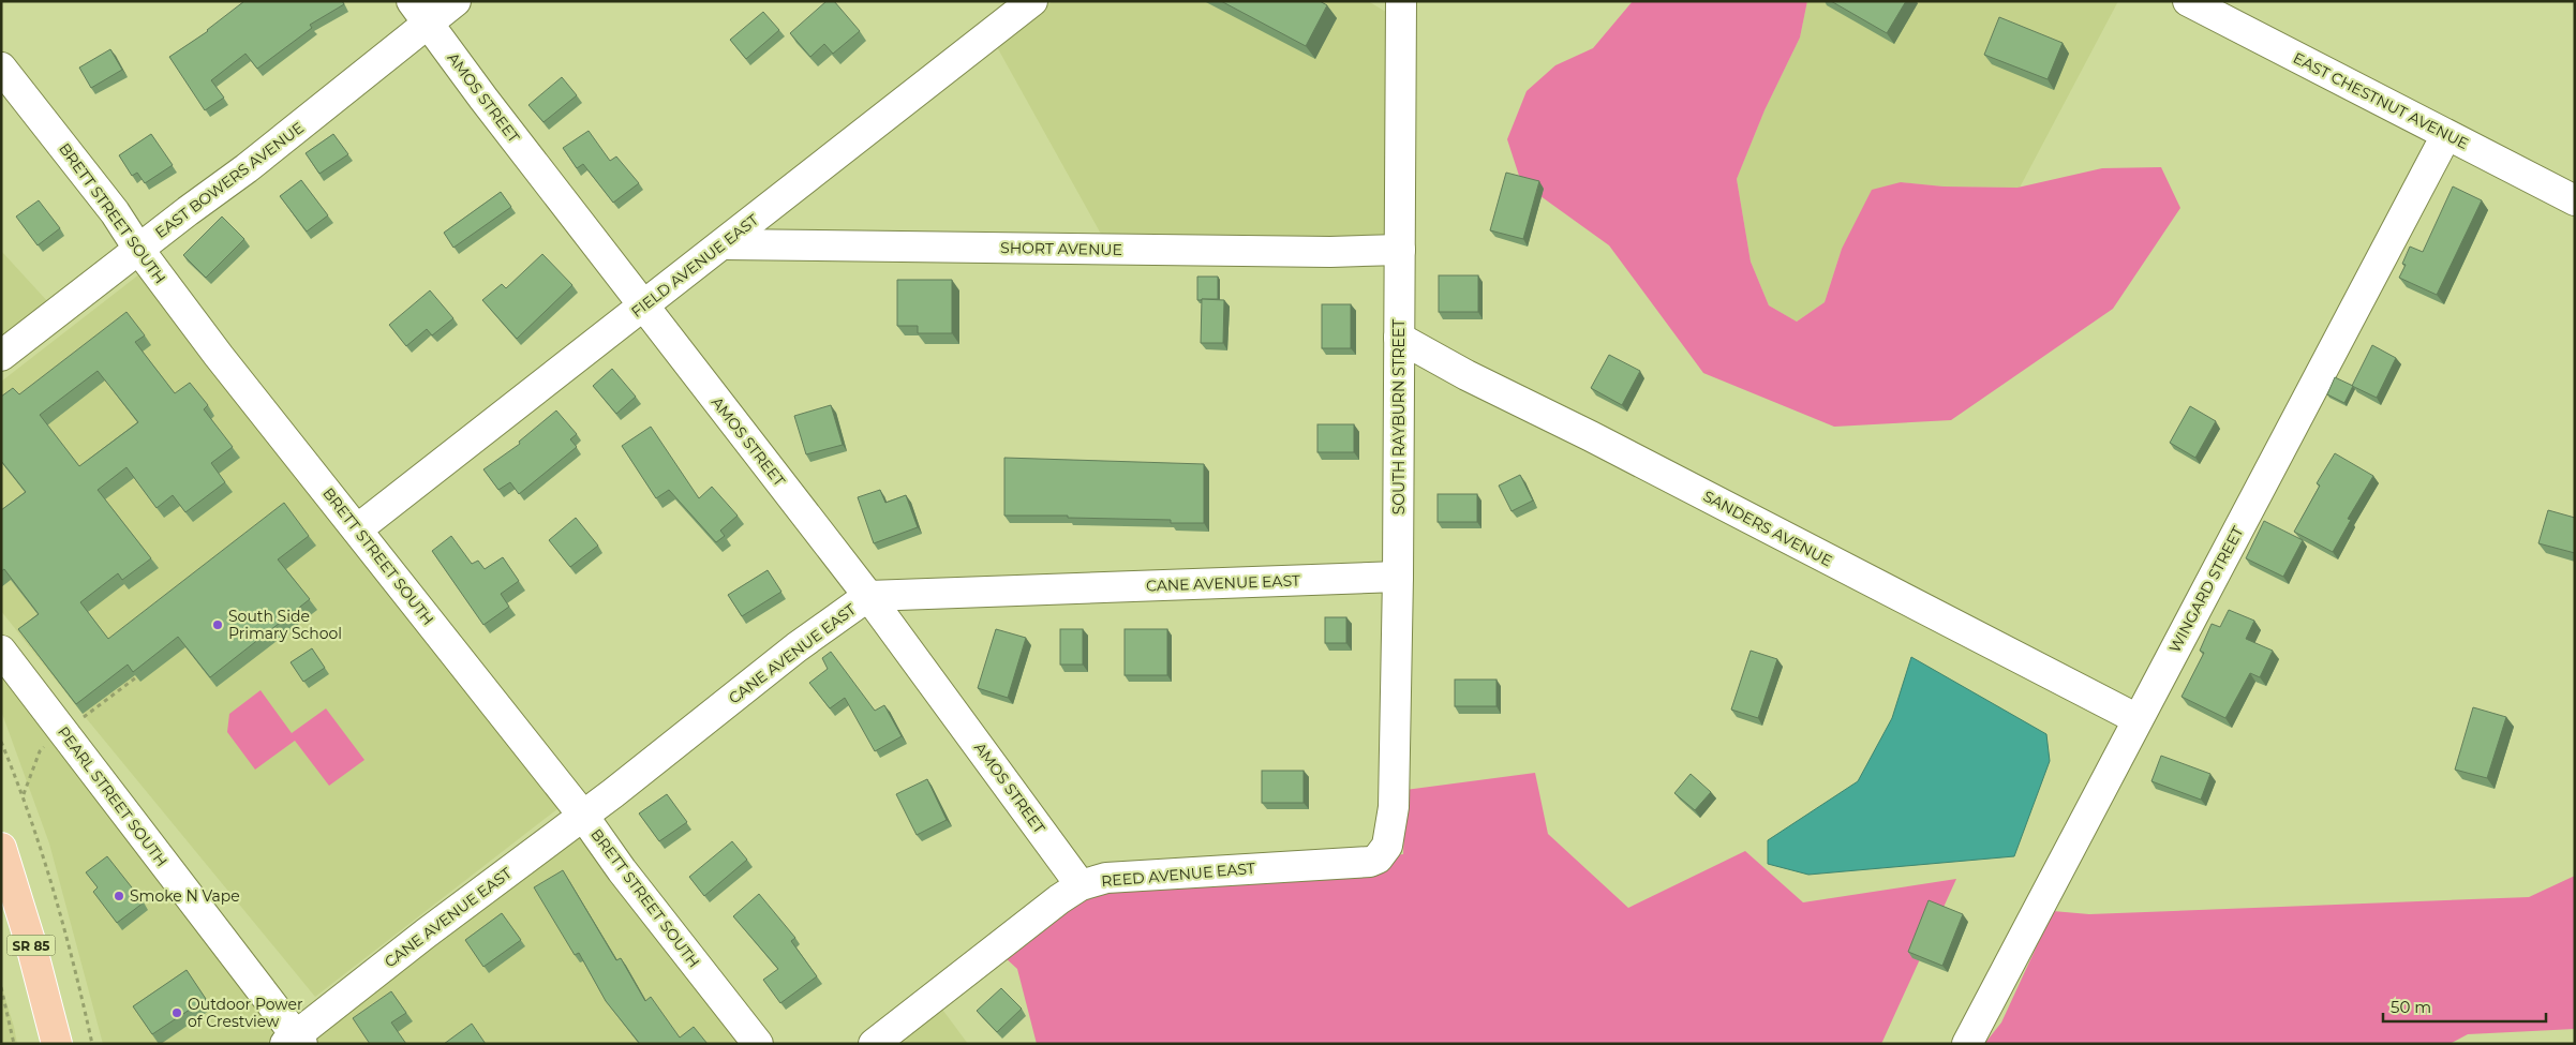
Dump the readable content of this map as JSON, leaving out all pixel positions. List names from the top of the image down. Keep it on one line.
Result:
{"streets":{"main road":["SR 85"],"street":["AMOS STREET","EAST CHESTNUT AVENUE","EAST BOWERS AVENUE","BRETT STREET SOUTH","SHORT AVENUE","FIELD AVENUE EAST","SOUTH RAYBURN STREET","SANDERS AVENUE","CANE AVENUE EAST","WINGARD STREET","PEARL STREET SOUTH","REED AVENUE EAST"]},"crossings":[["AMOS STREET","EAST BOWERS AVENUE"],["AMOS STREET","FIELD AVENUE EAST"],["AMOS STREET","CANE AVENUE EAST"],["AMOS STREET","REED AVENUE EAST"],["EAST CHESTNUT AVENUE","WINGARD STREET"],["EAST BOWERS AVENUE","BRETT STREET SOUTH"],["BRETT STREET SOUTH","FIELD AVENUE EAST"],["BRETT STREET SOUTH","CANE AVENUE EAST"],["SHORT AVENUE","FIELD AVENUE EAST"],["SHORT AVENUE","SOUTH RAYBURN STREET"],["SOUTH RAYBURN STREET","SANDERS AVENUE"],["SOUTH RAYBURN STREET","CANE AVENUE EAST"],["SOUTH RAYBURN STREET","REED AVENUE EAST"],["SANDERS AVENUE","WINGARD STREET"],["CANE AVENUE EAST","PEARL STREET SOUTH"]],"places":["South Side Primary School","Smoke N Vape","Outdoor Power of Crestview"],"scale_bar":"50 m"}
